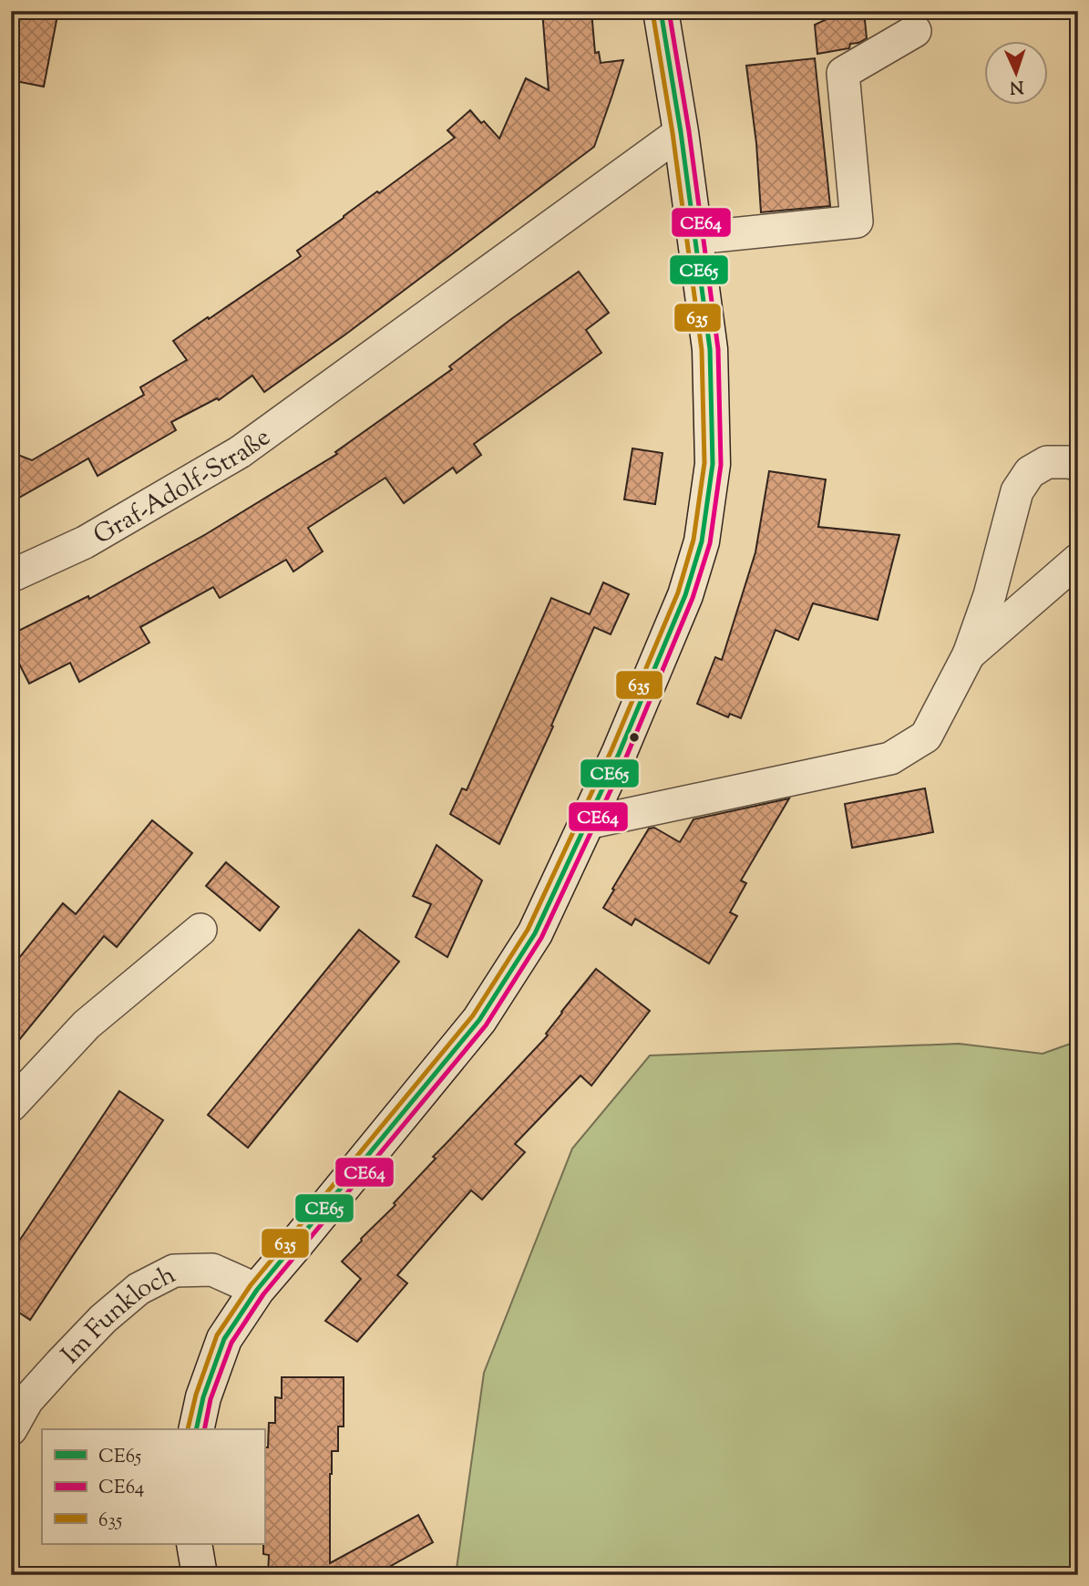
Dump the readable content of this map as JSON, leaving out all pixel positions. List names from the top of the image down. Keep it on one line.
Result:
{"streets":{"street":["Graf-Adolf-Straße","Im Funkloch"]},"lines":["transit line CE65","transit line CE64","transit line 635"],"legend":["CE65","CE64","635"],"north":"bottom"}
